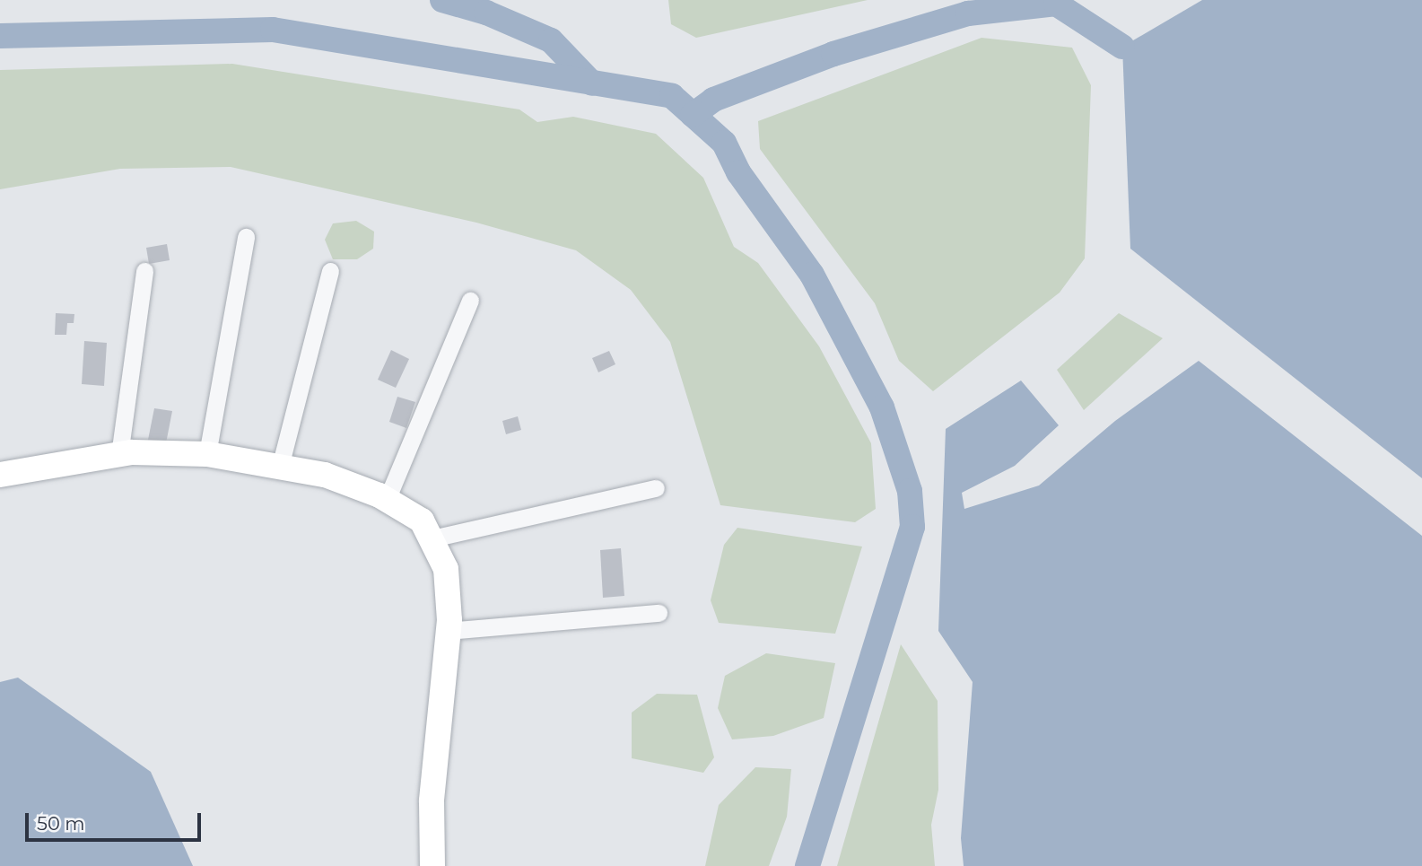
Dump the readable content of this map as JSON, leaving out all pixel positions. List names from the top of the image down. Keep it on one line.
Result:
{"scale_bar":"50 m"}
